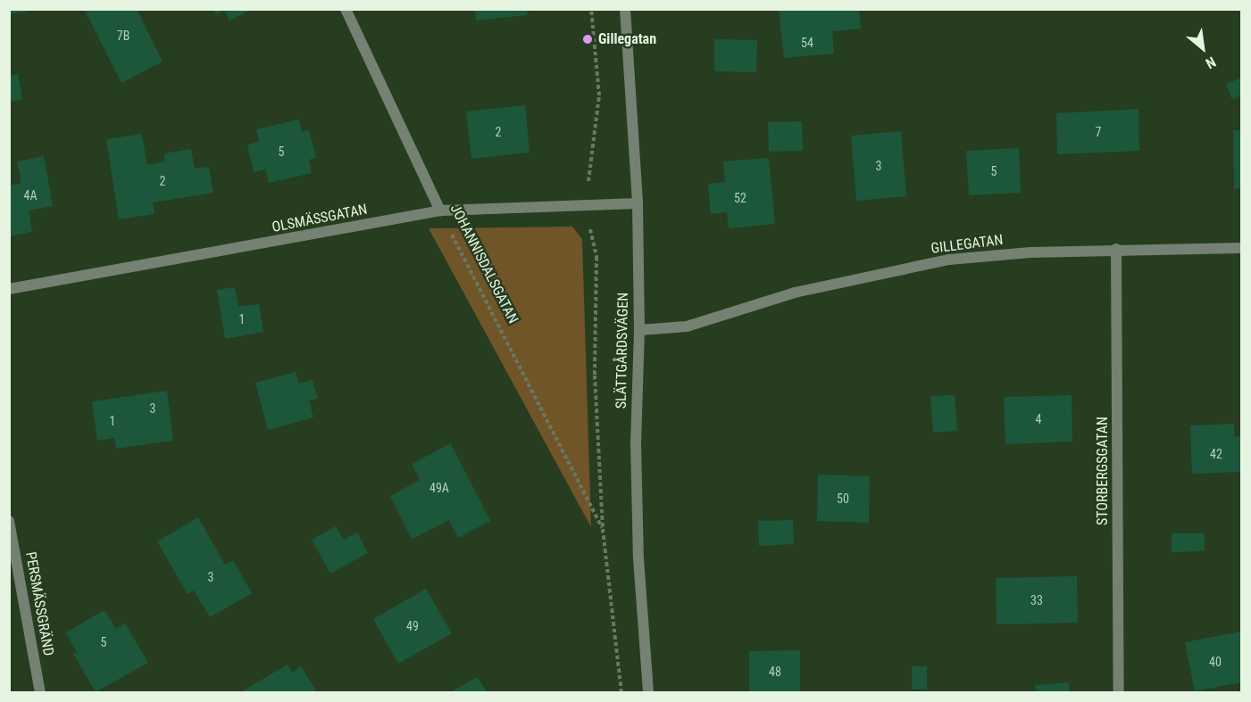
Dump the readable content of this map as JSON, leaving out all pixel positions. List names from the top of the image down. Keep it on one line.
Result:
{"streets":{"street":["OLSMÄSSGATAN","GILLEGATAN","JOHANNISDALSGATAN","SLÄTTGÅRDSVÄGEN","STORBERGSGATAN","PERSMÄSSGRÄND"]},"crossings":[["OLSMÄSSGATAN","JOHANNISDALSGATAN"],["OLSMÄSSGATAN","SLÄTTGÅRDSVÄGEN"],["GILLEGATAN","SLÄTTGÅRDSVÄGEN"],["GILLEGATAN","STORBERGSGATAN"]],"places":["Gillegatan"],"house_numbers":["7B","54","2","7","5","3","5","2","4A","52","1","3","4","1","42","49A","50","3","33","49","5","40","48"],"north":"bottom right"}
